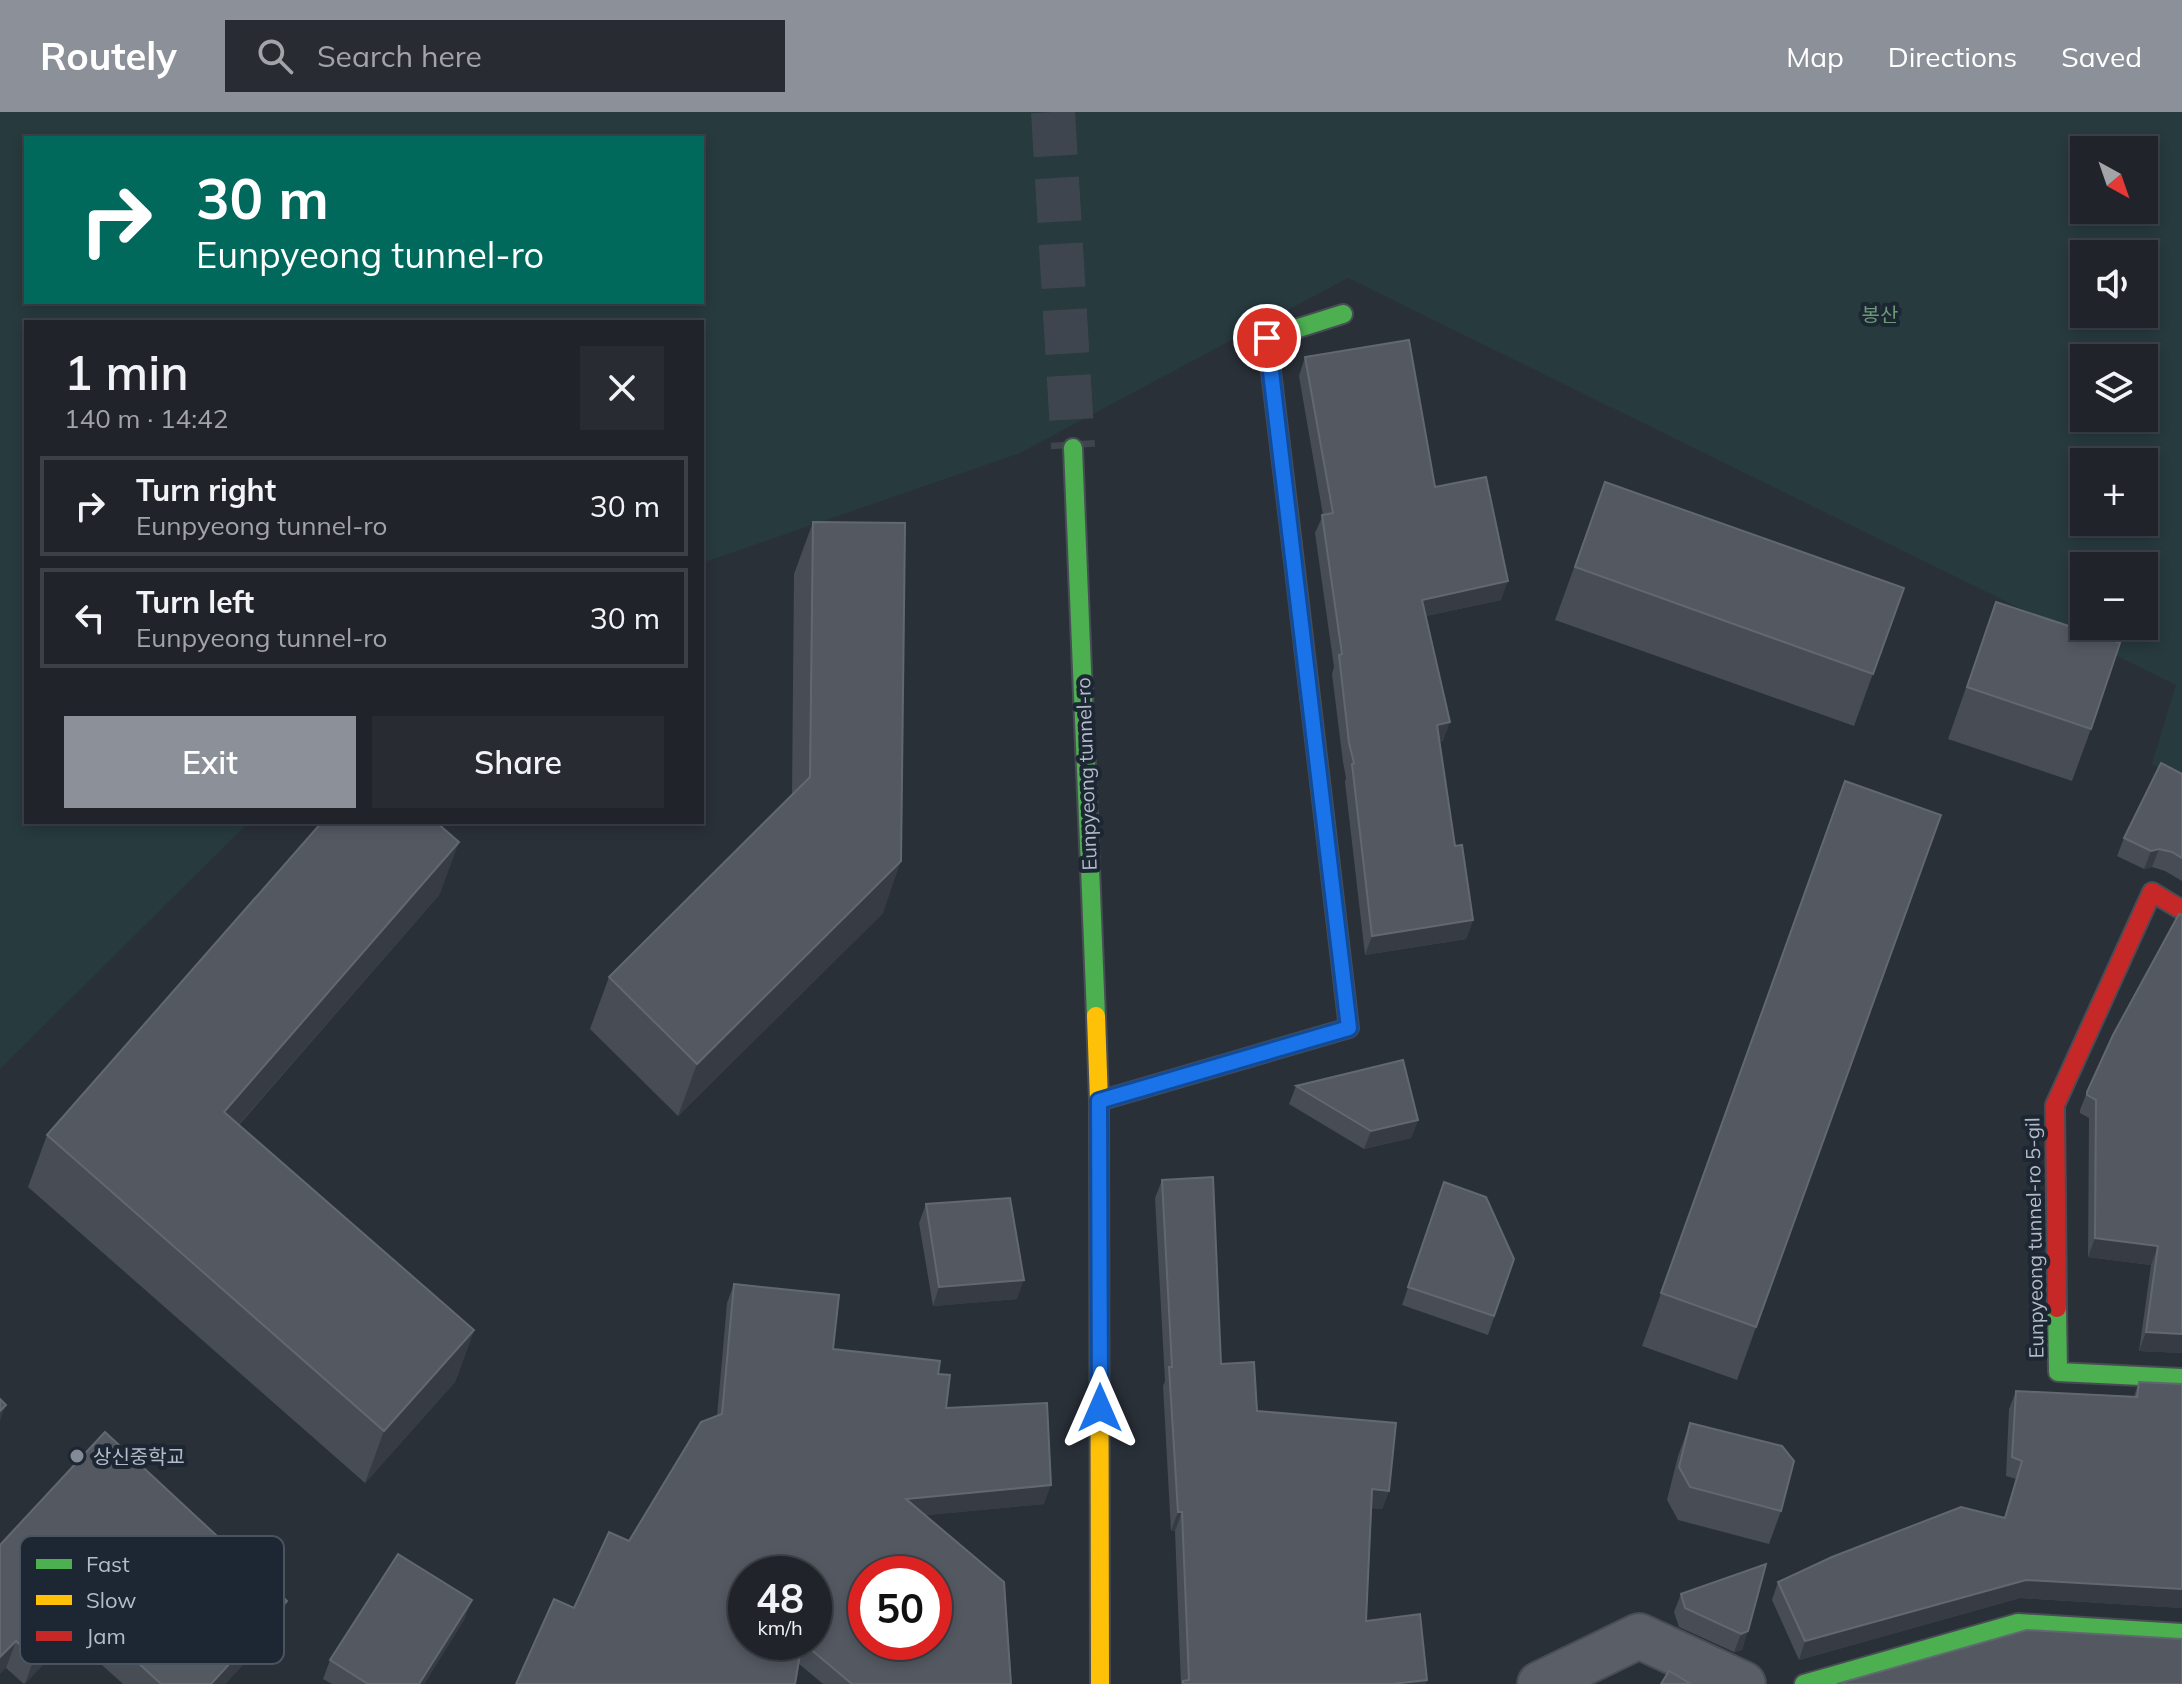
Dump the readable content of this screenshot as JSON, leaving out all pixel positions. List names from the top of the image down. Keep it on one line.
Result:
{"streets":{"street":["Eunpyeong tunnel-ro","Eunpyeong tunnel-ro 5-gil"]},"parks":["봉산"],"places":["상신중학교"],"legend":["Fast","Slow","Jam"],"north":"bottom right","page":{"header":"Routely","search":"Search here","nav":["Map","Directions","Saved"],"map_buttons":["+","−"],"turn":["30 m","Eunpyeong tunnel-ro"],"heading":["1 min","140 m · 14:42"],"list":[{"name":"Turn right","note":"Eunpyeong tunnel-ro","value":"30 m"},{"name":"Turn left","note":"Eunpyeong tunnel-ro","value":"30 m"}],"buttons":["Exit","Share"],"speed":"48 km/h","limit":"50"}}
